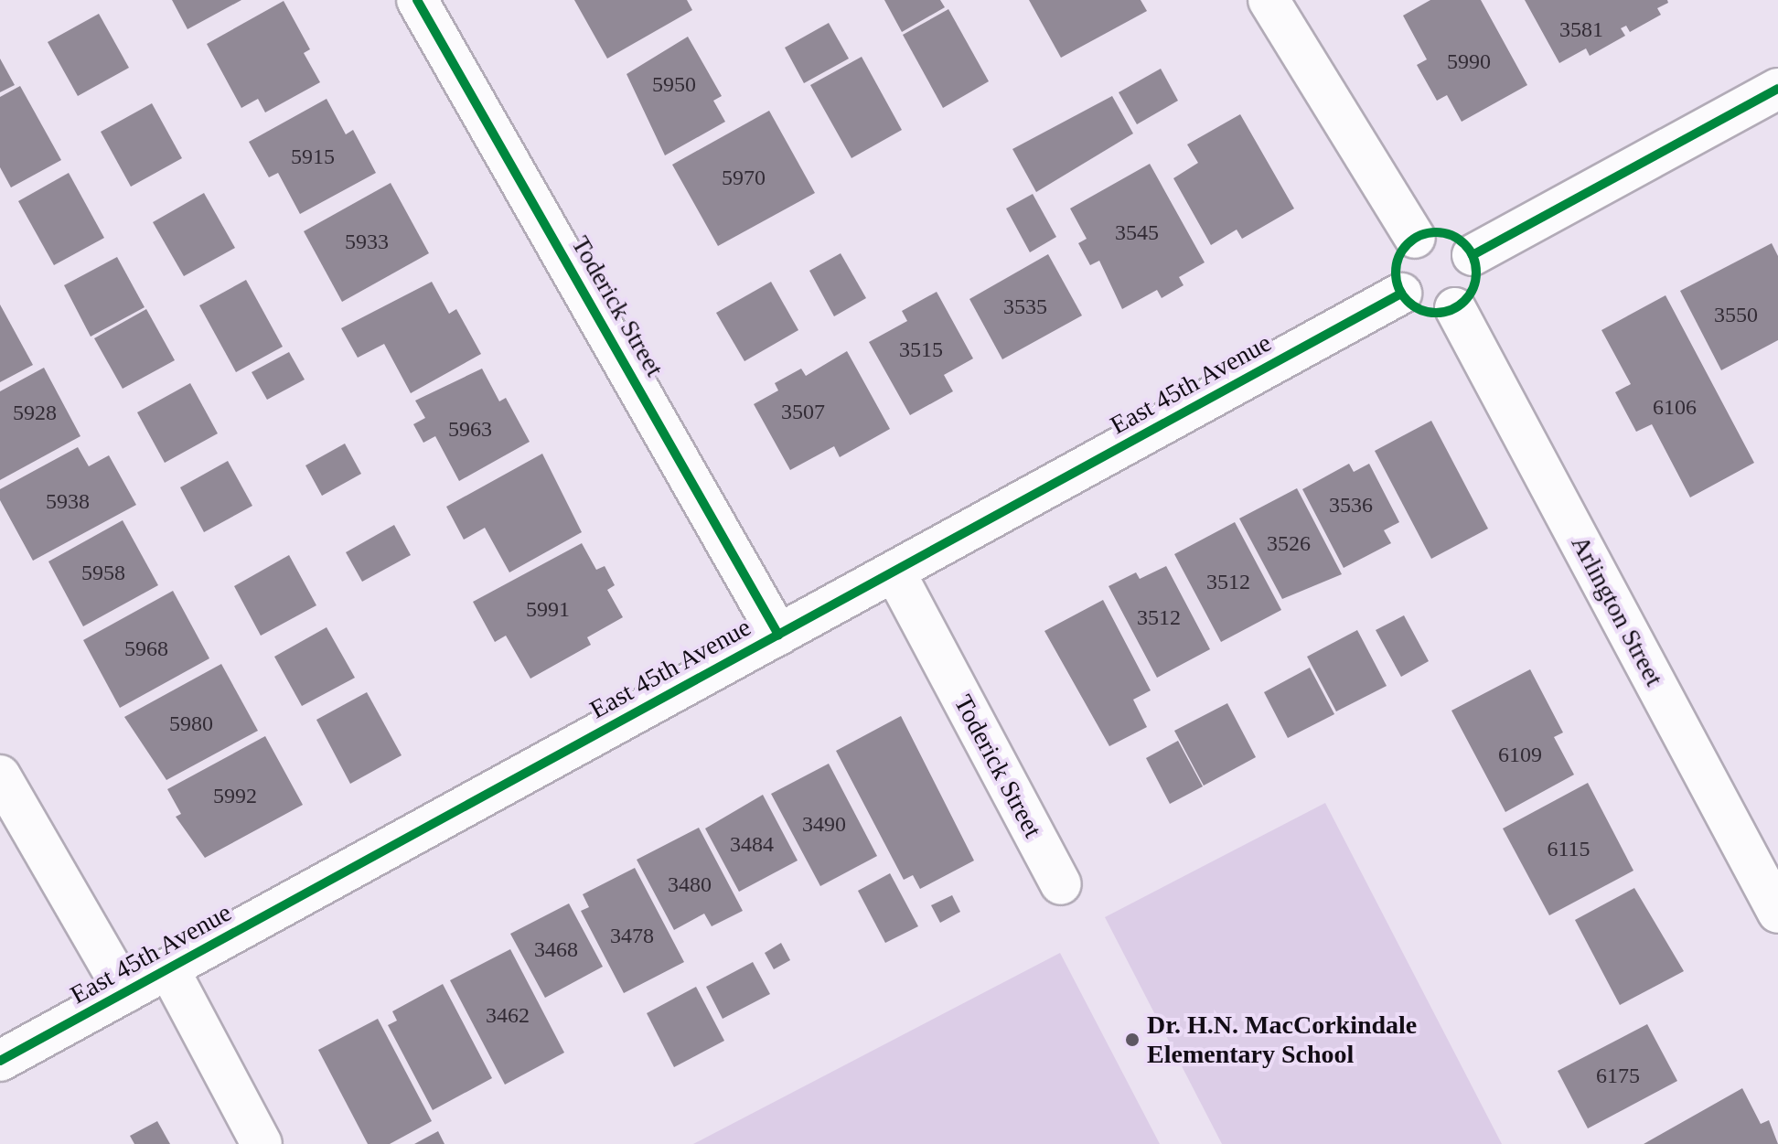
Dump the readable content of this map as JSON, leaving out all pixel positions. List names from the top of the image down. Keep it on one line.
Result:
{"streets":{"street":["Toderick Street","East 45th Avenue","Arlington Street"]},"crossings":[["Toderick Street","East 45th Avenue"],["East 45th Avenue","Arlington Street"]],"places":["Dr. H.N. MacCorkindale Elementary School"],"house_numbers":["3581","5990","5950","5915","5970","3545","5933","3535","3550","3515","6106","3507","5928","5963","5938","3536","3526","5958","3512","5991","3512","5968","5980","6109","5992","3490","3484","6115","3480","3478","3468","3462","6175"]}
